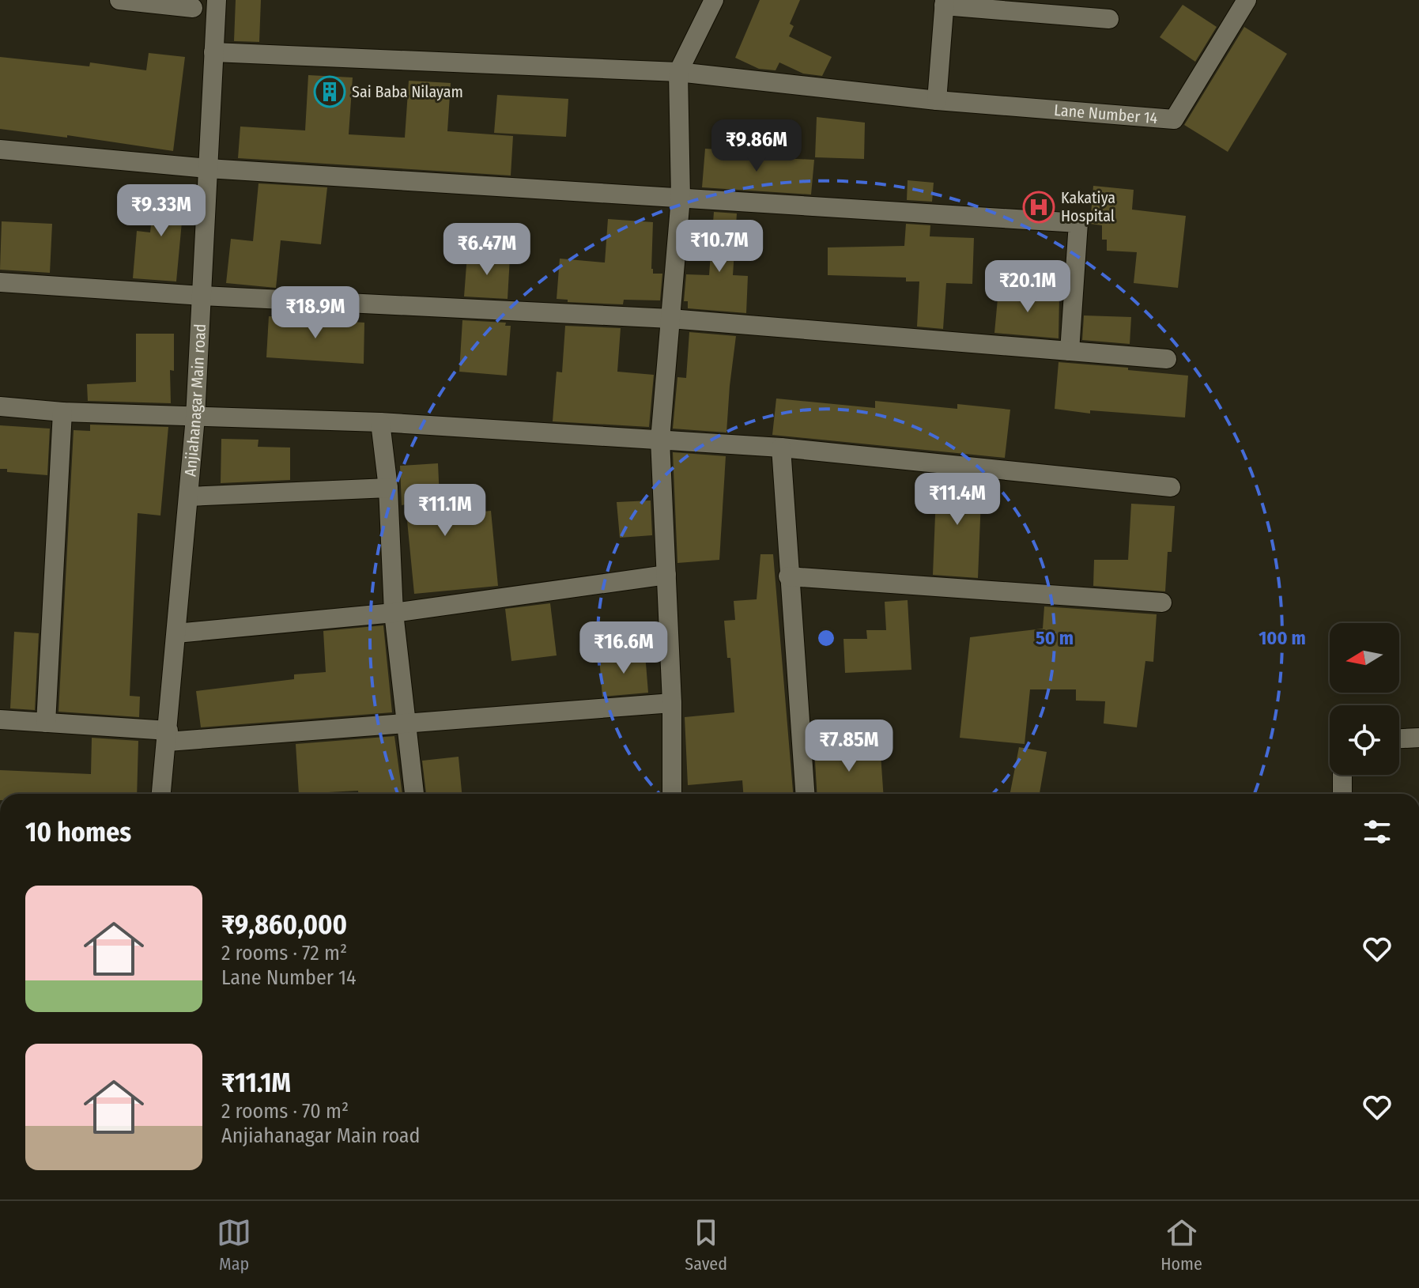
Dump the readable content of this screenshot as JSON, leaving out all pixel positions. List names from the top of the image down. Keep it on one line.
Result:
{"streets":{"street":["Lane Number 14","Anjiahanagar Main road"]},"places":{"building":["Sai Baba Nilayam"],"hospital":["Kakatiya Hospital"]},"north":"left","page":{"price":["₹9.86M","₹9.33M","₹10.7M","₹6.47M","₹20.1M","₹18.9M","₹11.4M","₹11.1M","₹16.6M","₹7.85M"],"heading":"10 homes","list":[{"name":"₹9,860,000","note":"2 rooms · 72 m² · Lane Number 14"},{"name":"₹11.1M","note":"2 rooms · 70 m² · Anjiahanagar Main road"}],"tabs":["Map","Saved","Home"]},"rings":["50 m","100 m"]}
